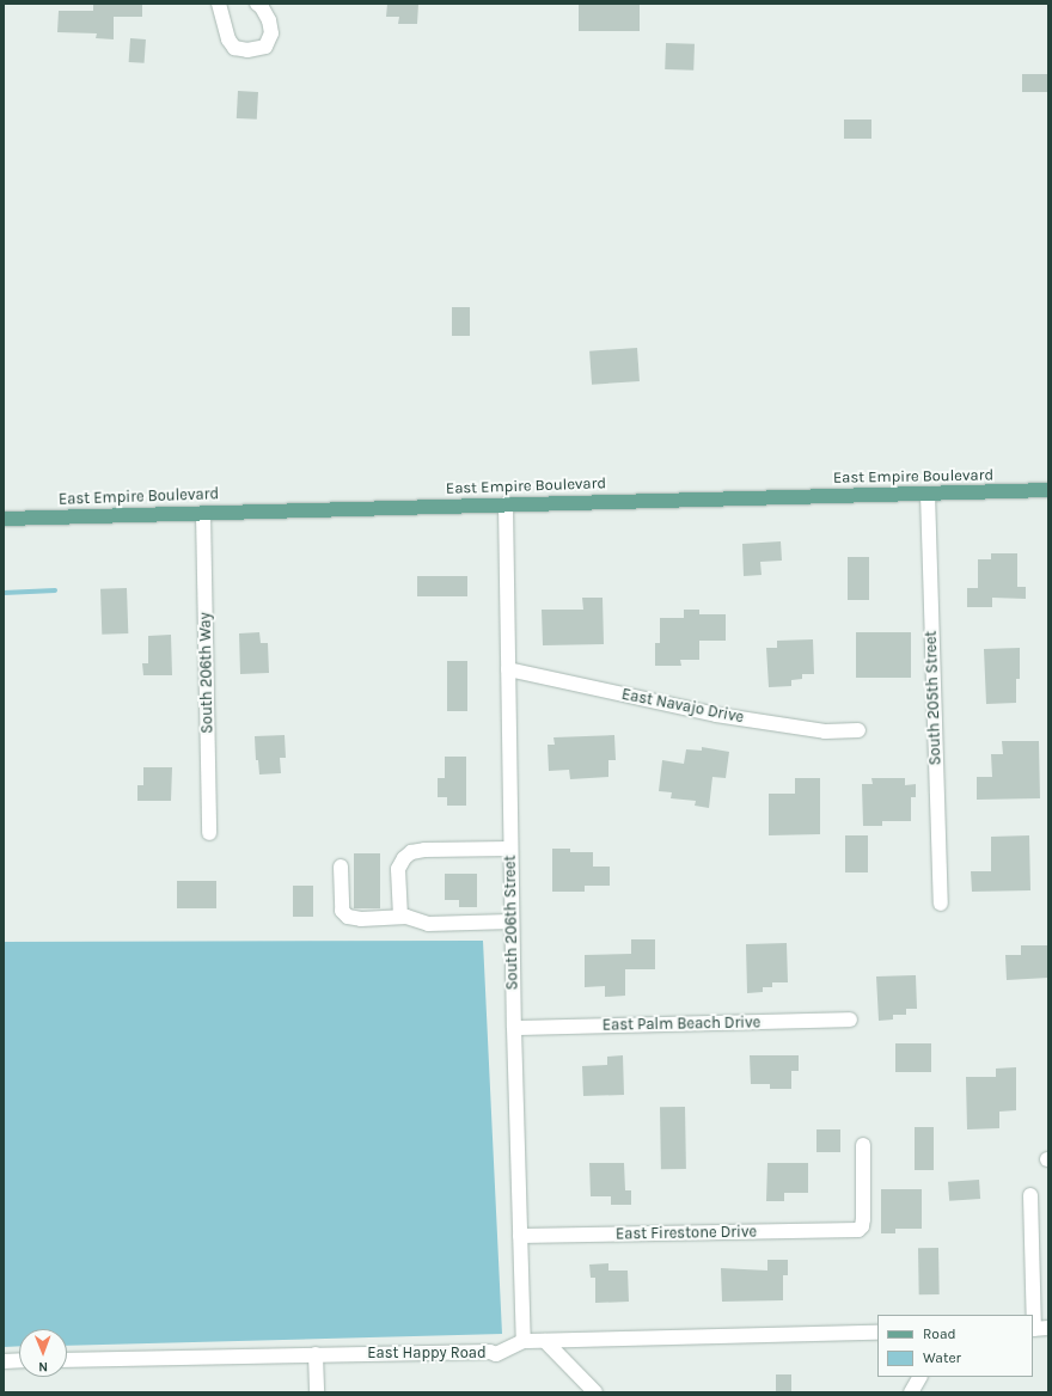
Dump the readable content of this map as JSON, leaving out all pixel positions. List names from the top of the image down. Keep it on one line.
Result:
{"streets":{"main road":["East Empire Boulevard"],"street":["South 206th Way","South 205th Street","East Navajo Drive","South 206th Street","East Palm Beach Drive","East Firestone Drive","East Happy Road"]},"crossings":[["East Empire Boulevard","South 206th Way"],["East Empire Boulevard","South 205th Street"],["East Empire Boulevard","South 206th Street"],["East Navajo Drive","South 206th Street"],["South 206th Street","East Palm Beach Drive"],["South 206th Street","East Firestone Drive"],["South 206th Street","East Happy Road"]],"legend":["Road","Water"],"north":"bottom"}
